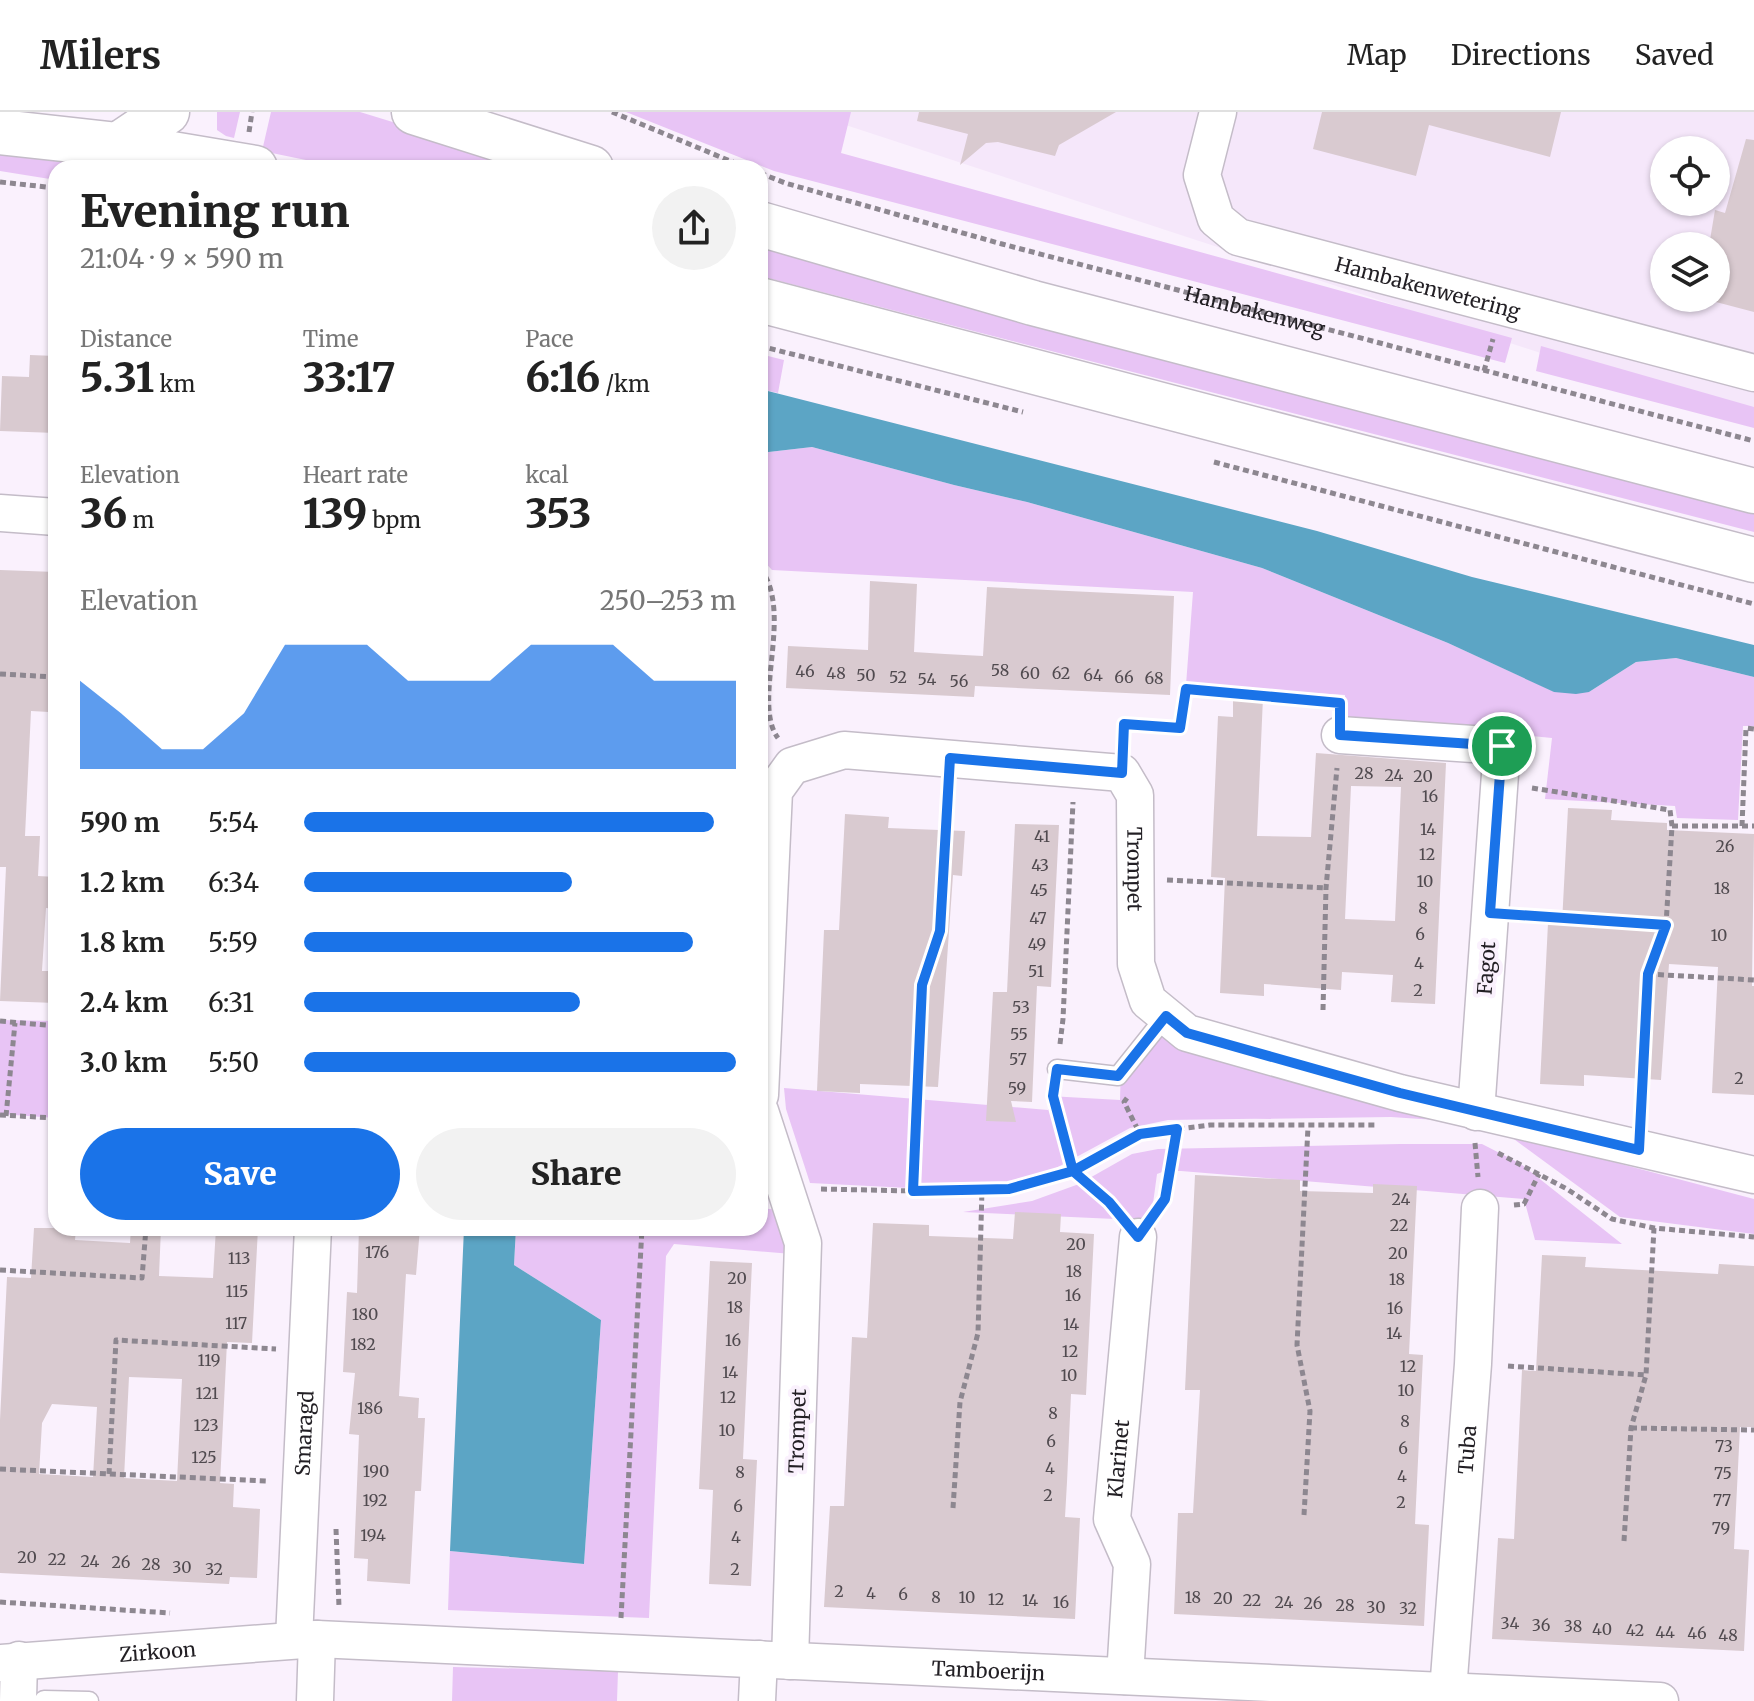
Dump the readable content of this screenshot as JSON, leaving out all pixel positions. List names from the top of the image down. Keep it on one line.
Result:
{"streets":{"street":["Hambakenwetering","Trompet","Fagot","Smaragd","Tuba","Klarinet","Zirkoon","Tamboerijn"],"path":["Hambakenweg"]},"crossings":[["Trompet","Fagot"],["Trompet","Tamboerijn"],["Smaragd","Zirkoon"],["Smaragd","Tamboerijn"],["Tuba","Tamboerijn"],["Klarinet","Tamboerijn"],["Zirkoon","Tamboerijn"]],"house_numbers":["58","46","48","60","62","50","64","52","66","68","54","56","28","24","20","16","14","41","26","12","43","10","18","45","8","47","6","10","49","4","51","2","53","55","57","2","59","24","22","20","176","20","113","18","20","18","115","16","18","16","180","117","14","14","16","182","12","119","12","14","10","10","121","12","186","8","8","123","10","6","73","6","125","4","190","8","75","4","2","192","77","2","6","79","194","4","20","22","24","26","28","30","32","2","2","4","6","8","10","18","20","12","14","22","16","24","26","28","30","32","34","36","38","40","42","44","46","48"],"page":{"header":"Milers","nav":["Map","Directions","Saved"],"heading":["Evening run","21:04 · 9 × 590 m"],"stats":[["Distance","5.31 km"],["Time","33:17"],["Pace","6:16 /km"],["Elevation","36 m"],["Heart rate","139 bpm"],["kcal","353"]],"chart":["Elevation","250–253 m"],"list":[{"name":"590 m","note":"5:54"},{"name":"1.2 km","note":"6:34"},{"name":"1.8 km","note":"5:59"},{"name":"2.4 km","note":"6:31"},{"name":"3.0 km","note":"5:50"}],"buttons":["Save","Share"]}}
